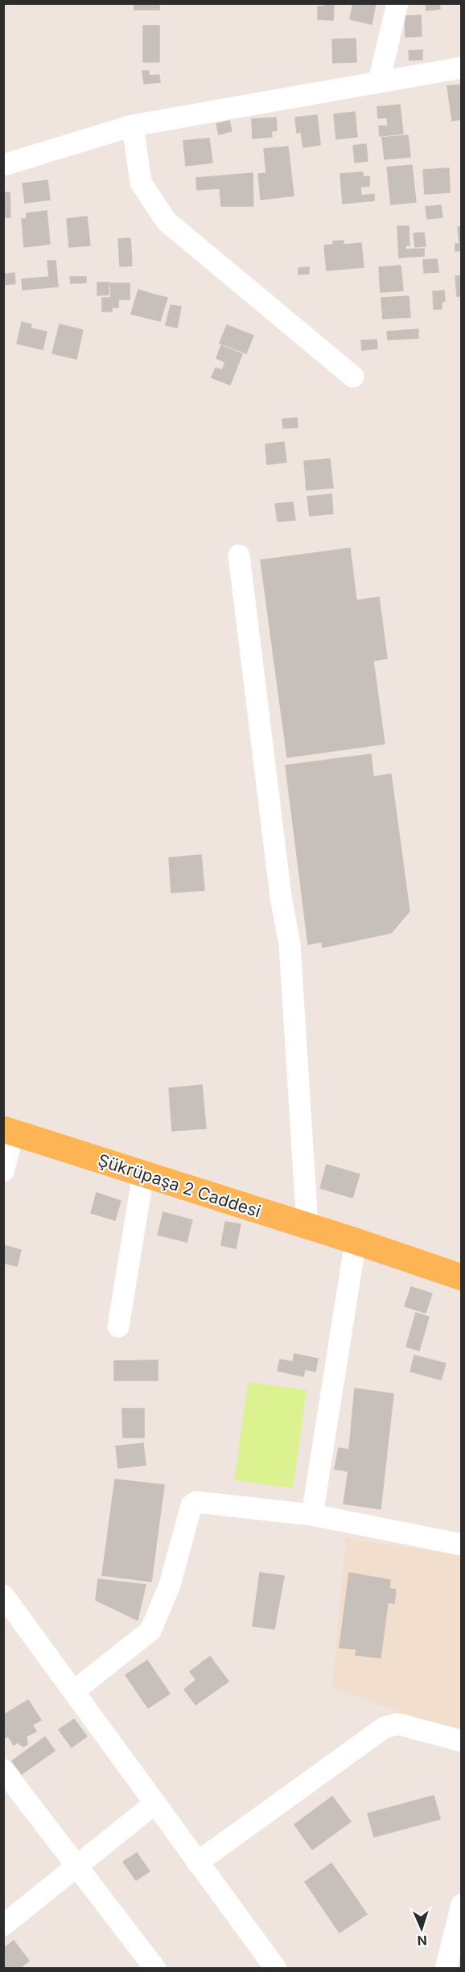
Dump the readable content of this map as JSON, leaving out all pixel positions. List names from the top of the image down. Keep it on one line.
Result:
{"streets":{"main road":["Şükrüpaşa 2 Caddesi"]},"north":"bottom"}
